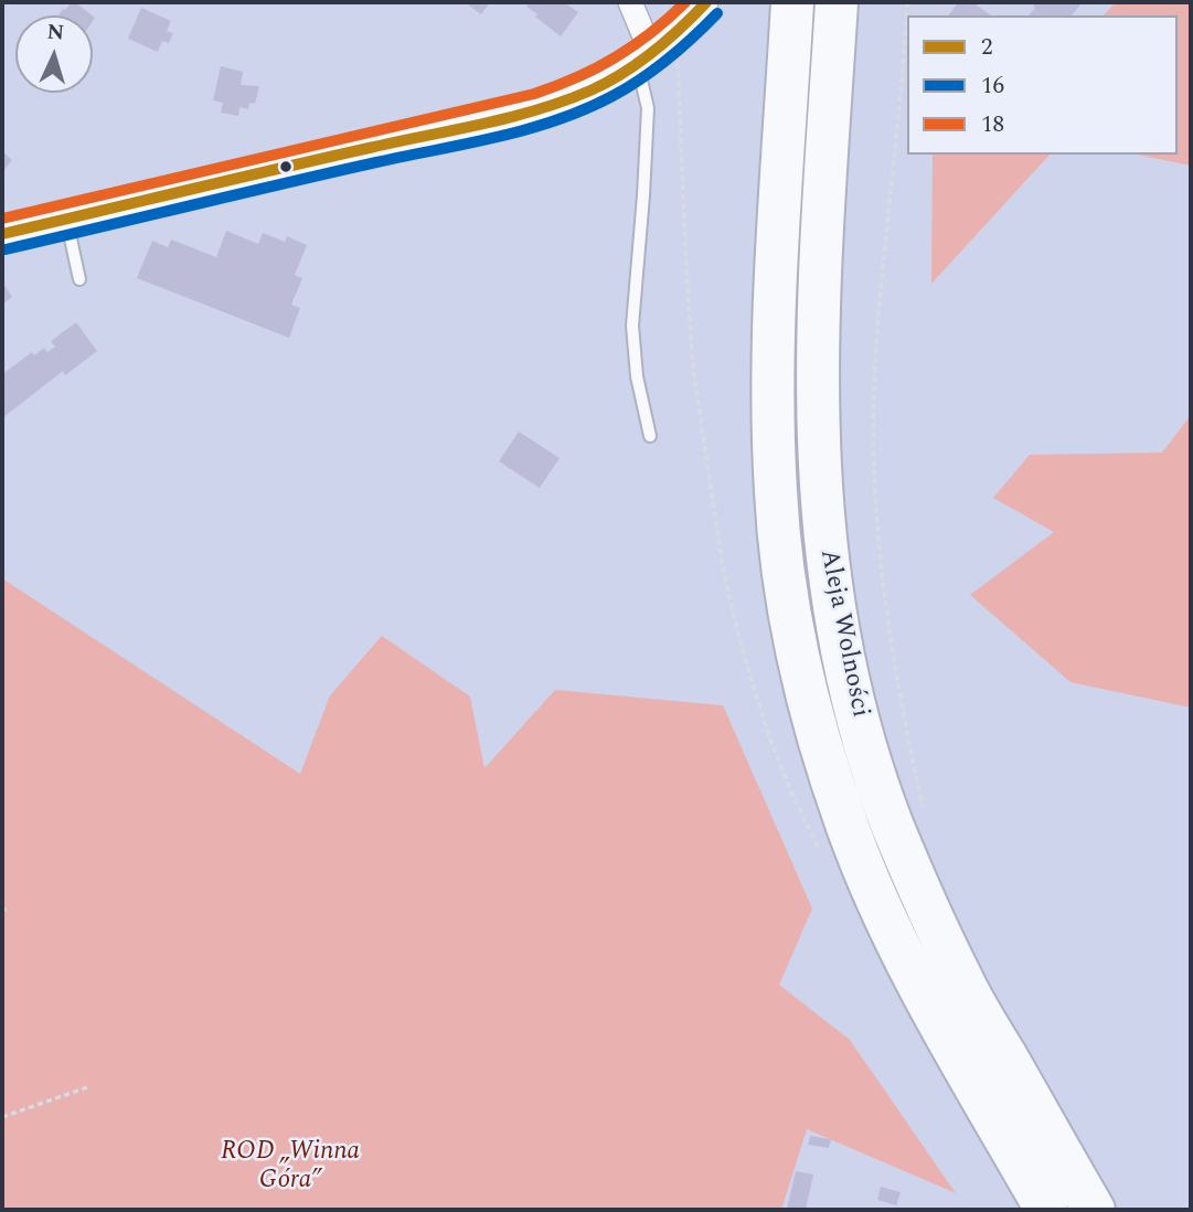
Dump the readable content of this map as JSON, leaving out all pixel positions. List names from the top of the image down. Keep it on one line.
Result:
{"streets":{"highway":["Aleja Wolności"]},"parks":["ROD „Winna Góra”"],"lines":["transit line 2","transit line 18","transit line 16"],"legend":["2","16","18"],"north":"top"}
